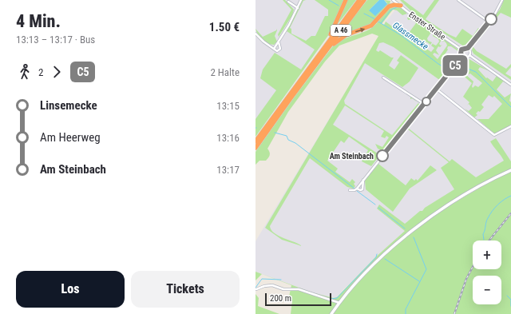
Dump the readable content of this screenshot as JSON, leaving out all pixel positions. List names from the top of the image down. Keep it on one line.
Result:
{"streets":{"highway":["A 46"],"street":["Enster Straße"]},"water":["Glassmecke"],"places":["Am Steinbach"],"lines":["bus line C5"],"scale_bar":"200 m","page":{"heading":["4 Min.","13:13 – 13:17 · Bus","1.50 €"],"on_map":"C5","legs":["2","C5","2 Halte"],"list":[{"name":"Linsemecke","value":"13:15"},{"name":"Am Heerweg","value":"13:16"},{"name":"Am Steinbach","value":"13:17"}],"map_buttons":["+","−"],"buttons":["Los","Tickets"],"scale":"200 m"}}
